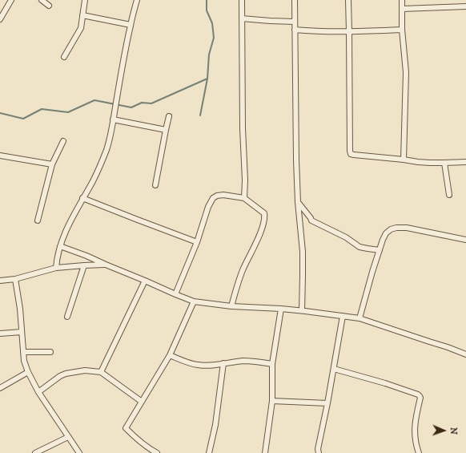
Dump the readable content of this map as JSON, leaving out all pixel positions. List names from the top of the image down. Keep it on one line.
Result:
{"north":"right"}
